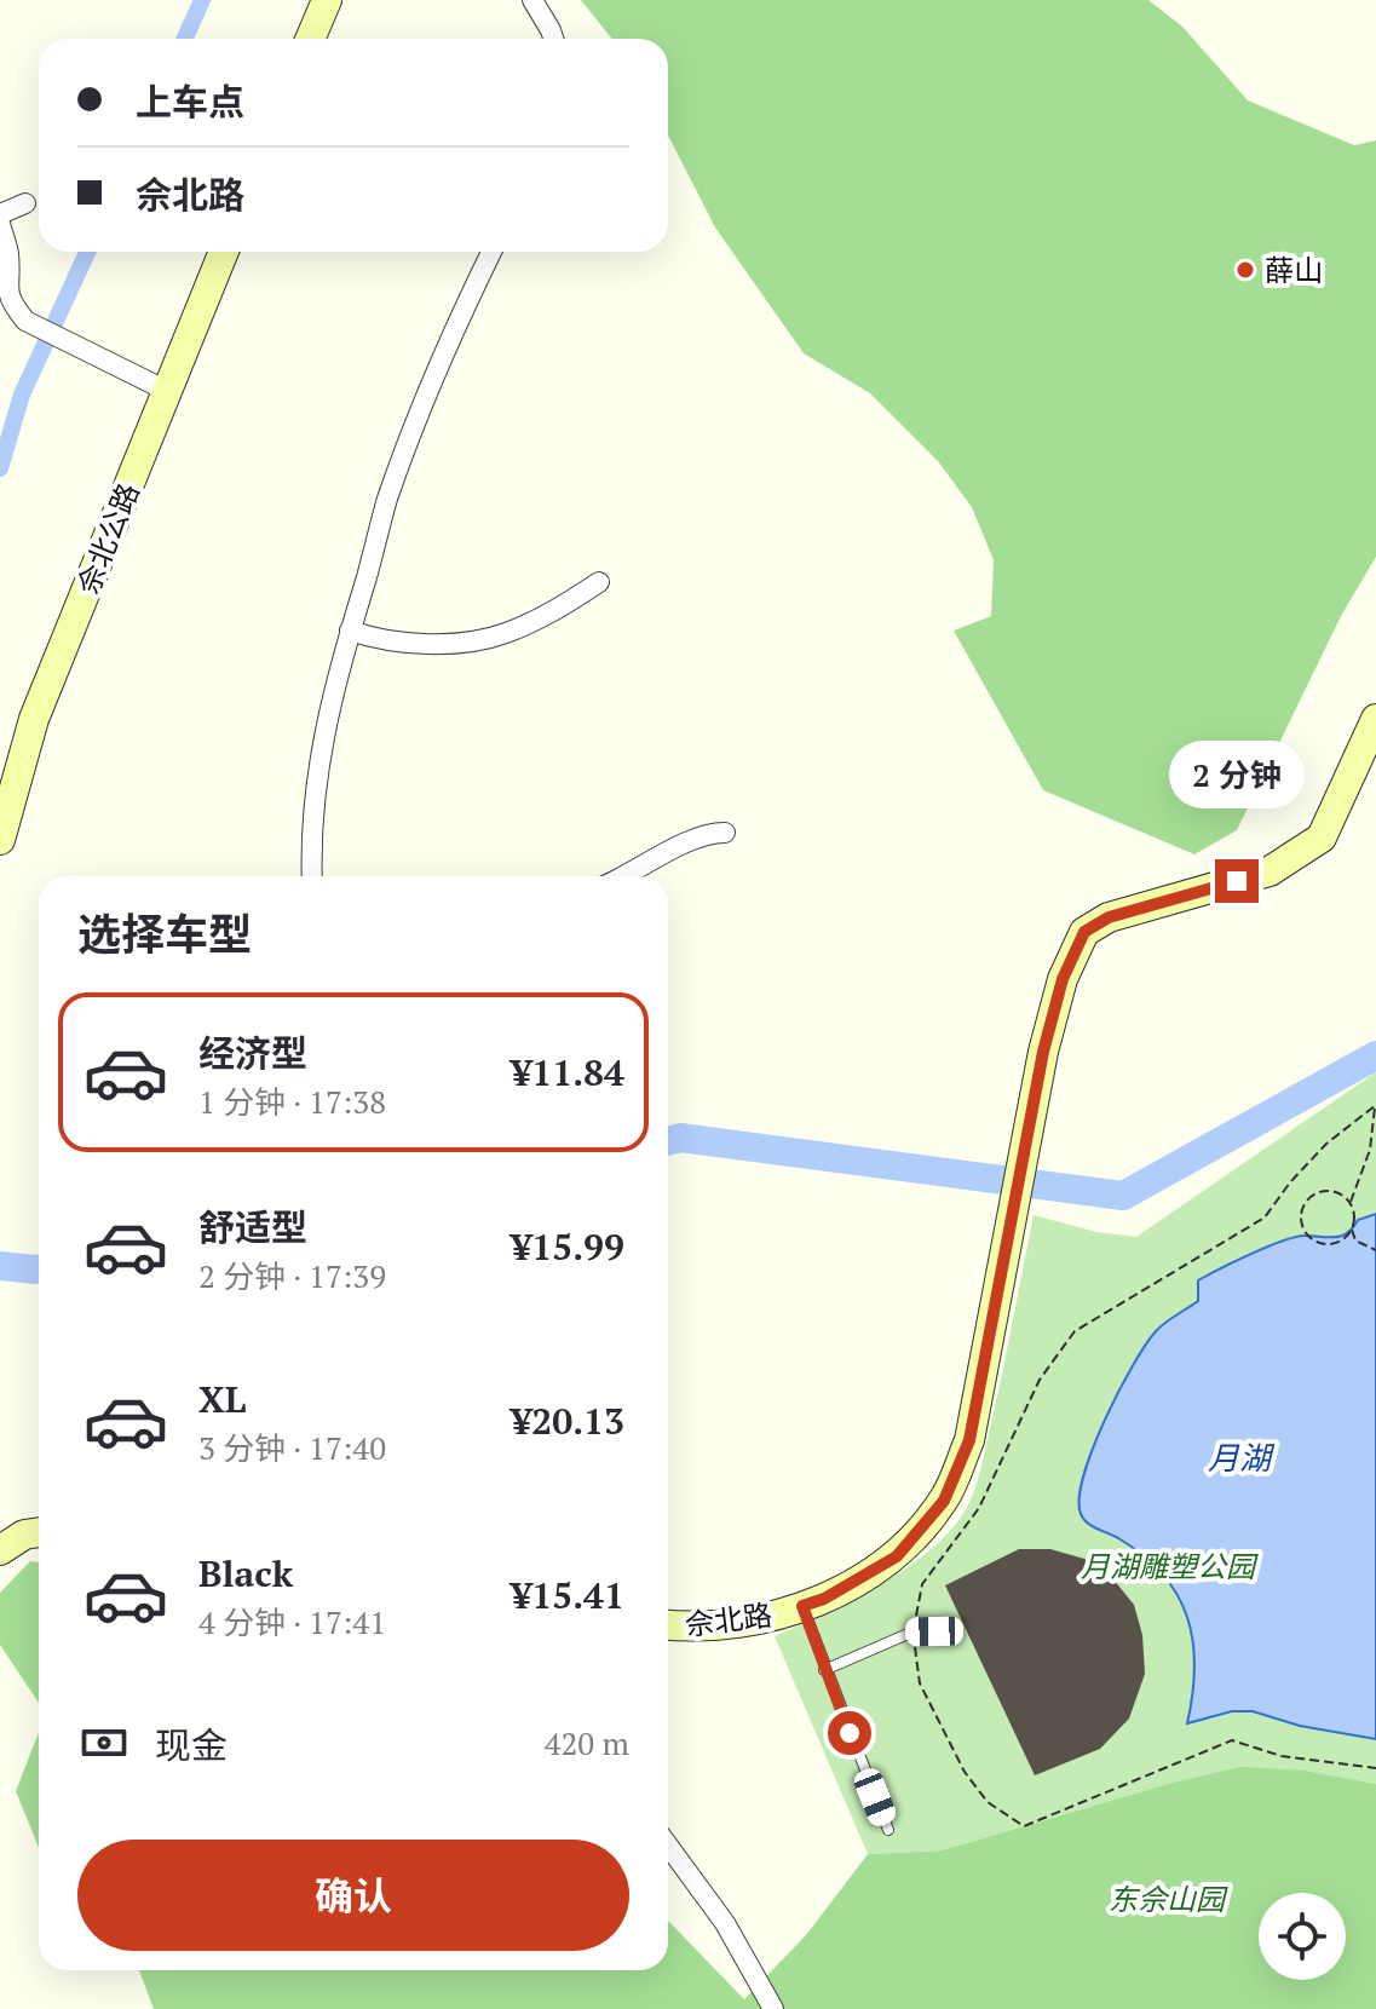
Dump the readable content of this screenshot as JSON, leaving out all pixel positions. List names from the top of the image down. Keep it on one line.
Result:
{"streets":{"main road":["佘北公路","佘北路"]},"water":["月湖"],"parks":["月湖雕塑公园","东佘山园"],"places":["薛山"],"page":{"banner":["上车点","佘北路"],"bubble":"2 分钟","heading":"选择车型","list":[{"name":"经济型","note":"1 分钟 · 17:38","value":"¥11.84"},{"name":"舒适型","note":"2 分钟 · 17:39","value":"¥15.99"},{"name":"XL","note":"3 分钟 · 17:40","value":"¥20.13"},{"name":"Black","note":"4 分钟 · 17:41","value":"¥15.41"}],"pay":["现金","420 m"],"buttons":"确认"}}
